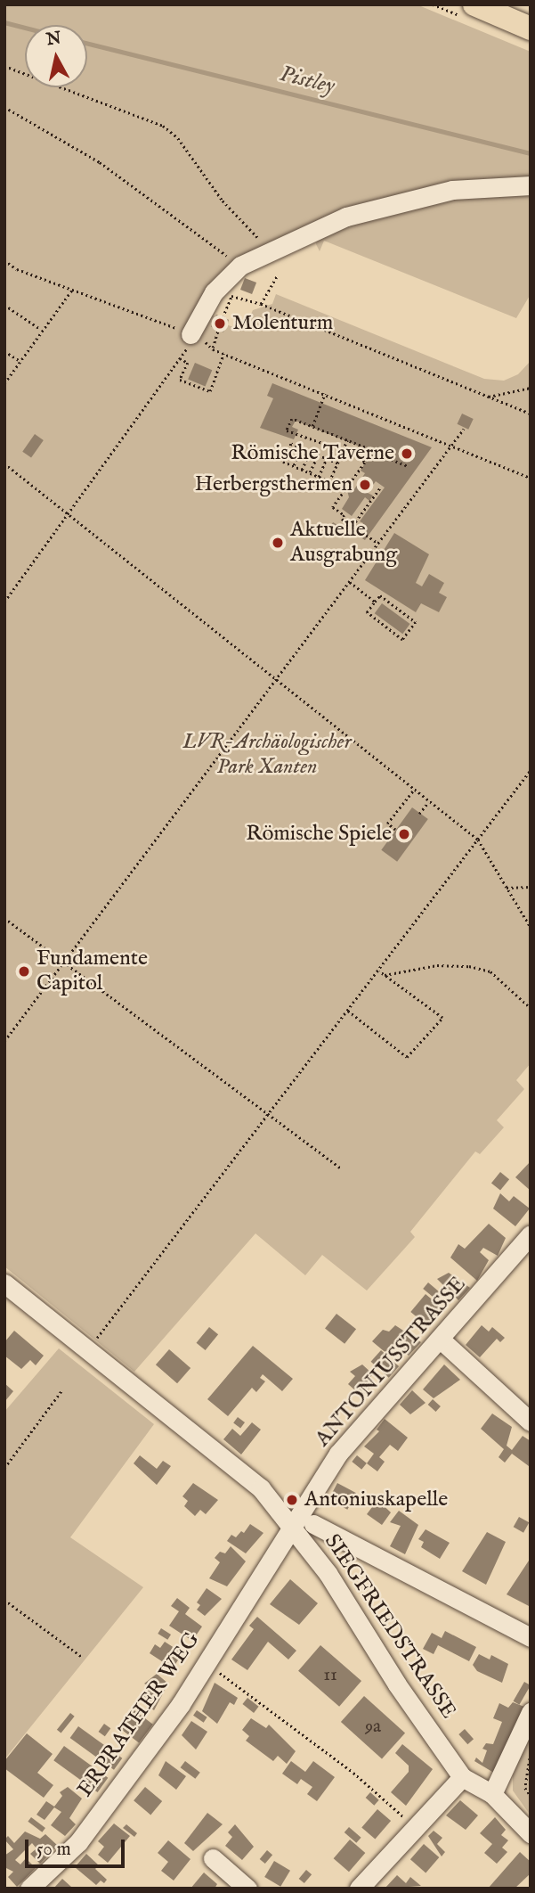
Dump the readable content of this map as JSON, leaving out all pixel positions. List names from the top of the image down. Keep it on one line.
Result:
{"streets":{"street":["ANTONIUSSTRASSE","SIEGFRIEDSTRASSE","ERPRATHER WEG"]},"crossings":[["ANTONIUSSTRASSE","SIEGFRIEDSTRASSE"],["ANTONIUSSTRASSE","ERPRATHER WEG"],["SIEGFRIEDSTRASSE","ERPRATHER WEG"]],"water":["Pistley"],"parks":["LVR-Archäologischer Park Xanten"],"places":["Molenturm","Römische Taverne","Herbergsthermen","Aktuelle Ausgrabung","Römische Spiele","Fundamente Capitol","Antoniuskapelle"],"house_numbers":["11","9a"],"scale_bar":"50 m","north":"top"}
